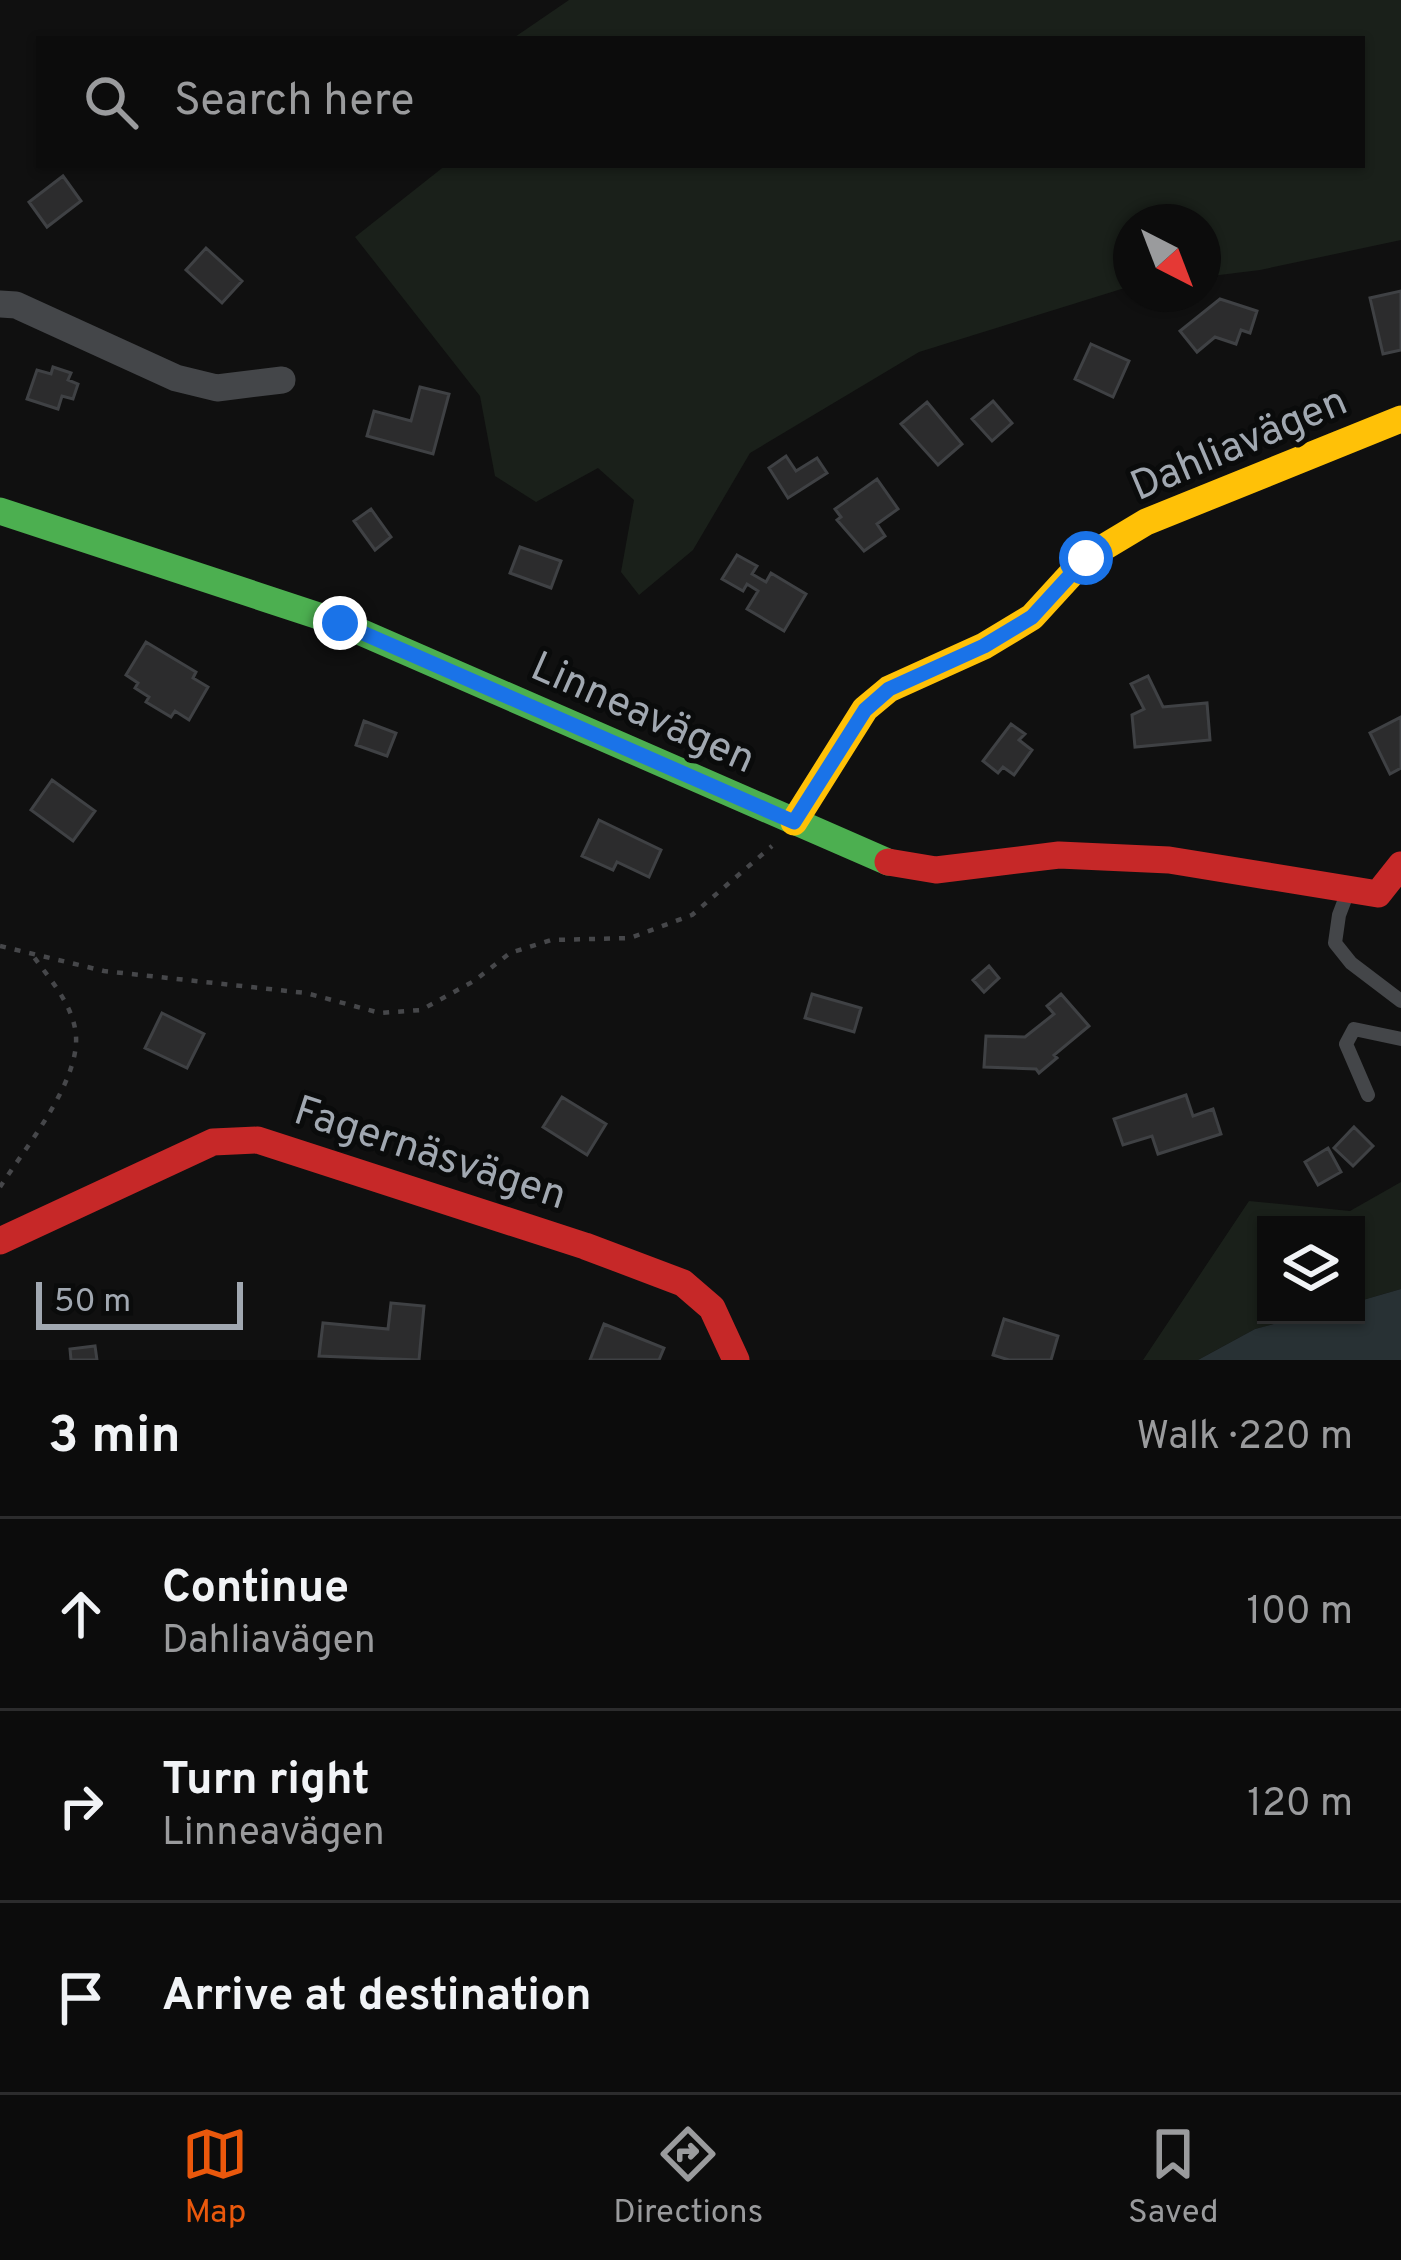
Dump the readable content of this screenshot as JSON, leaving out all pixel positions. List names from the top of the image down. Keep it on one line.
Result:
{"streets":{"street":["Dahliavägen","Linneavägen","Fagernäsvägen"]},"crossings":[["Dahliavägen","Linneavägen"]],"scale_bar":"50 m","north":"bottom right","page":{"search":"Search here","scale":"50 m","heading":["3 min","Walk · 220 m"],"list":[["Continue","Dahliavägen","100 m"],["Turn right","Linneavägen","120 m"],"Arrive at destination"],"nav":["Map","Directions","Saved"]}}
